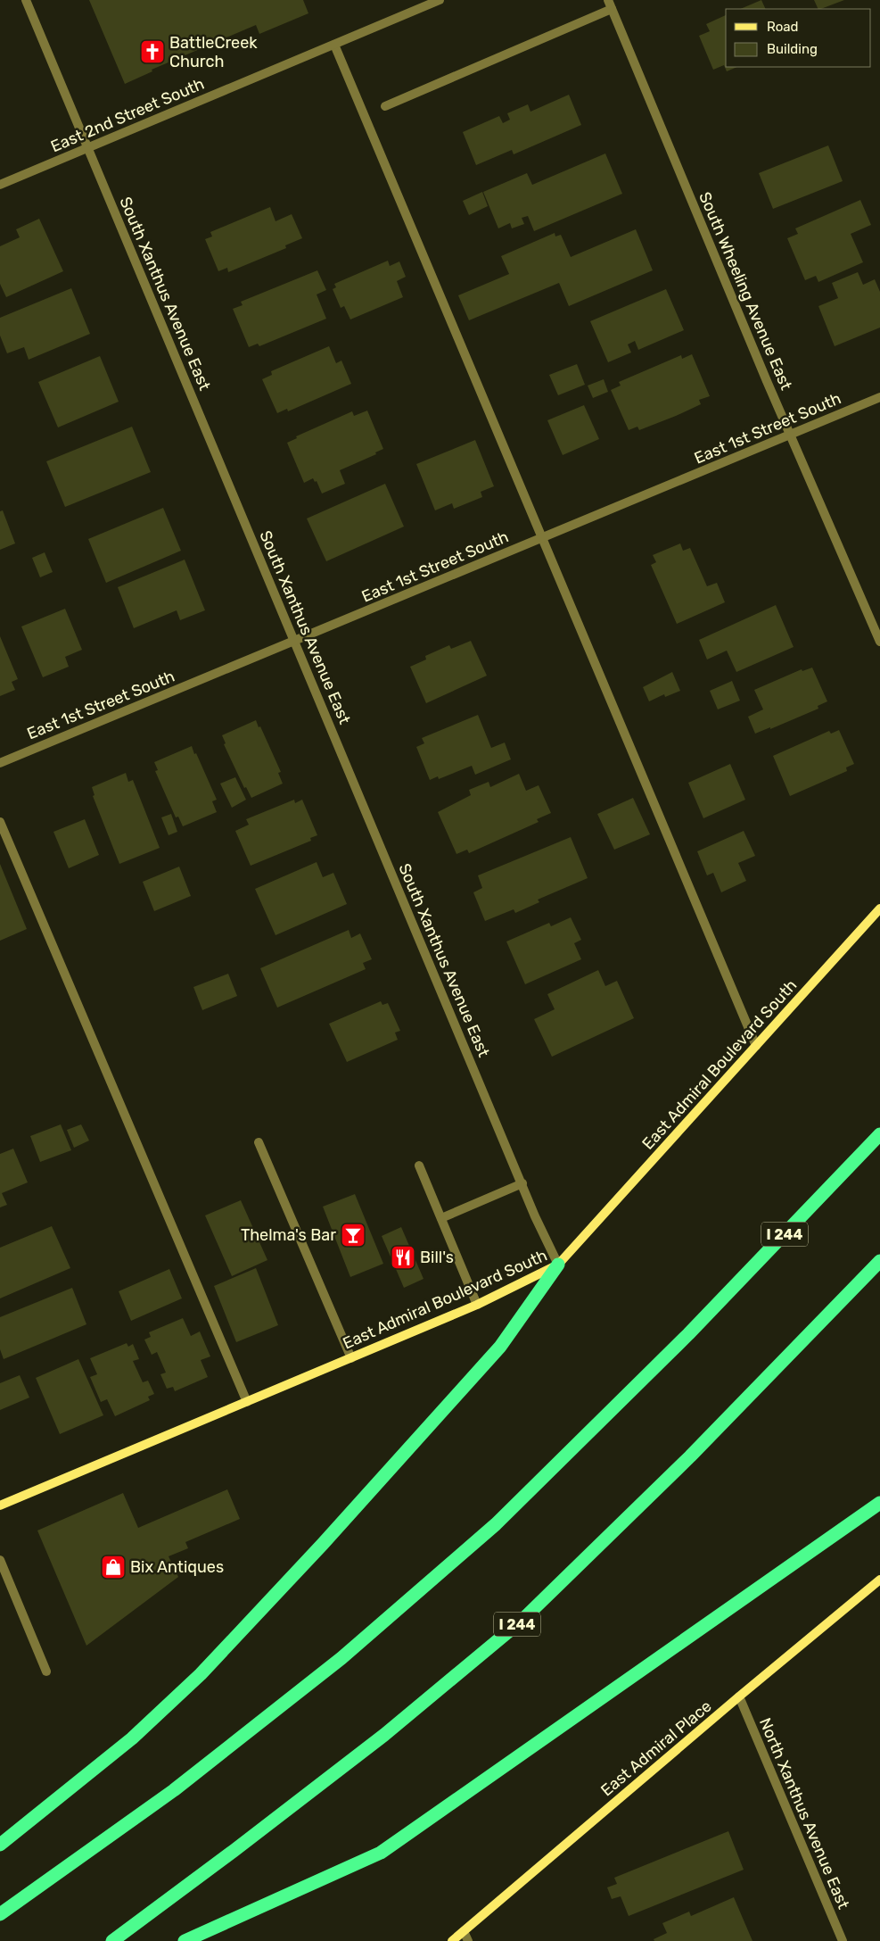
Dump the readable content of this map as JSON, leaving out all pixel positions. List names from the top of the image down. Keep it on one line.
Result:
{"streets":{"highway":["I 244"],"main road":["East Admiral Boulevard South","East Admiral Place"],"street":["East 2nd Street South","South Wheeling Avenue East","South Xanthus Avenue East","East 1st Street South","North Xanthus Avenue East"]},"crossings":[["East 2nd Street South","South Xanthus Avenue East"],["South Wheeling Avenue East","East 1st Street South"],["South Xanthus Avenue East","East 1st Street South"],["South Xanthus Avenue East","East Admiral Boulevard South"],["East Admiral Place","North Xanthus Avenue East"]],"places":{"church":["BattleCreek Church"],"bar":["Thelma's Bar"],"restaurant":["Bill's"],"shop":["Bix Antiques"]},"legend":["Road","Building"]}
